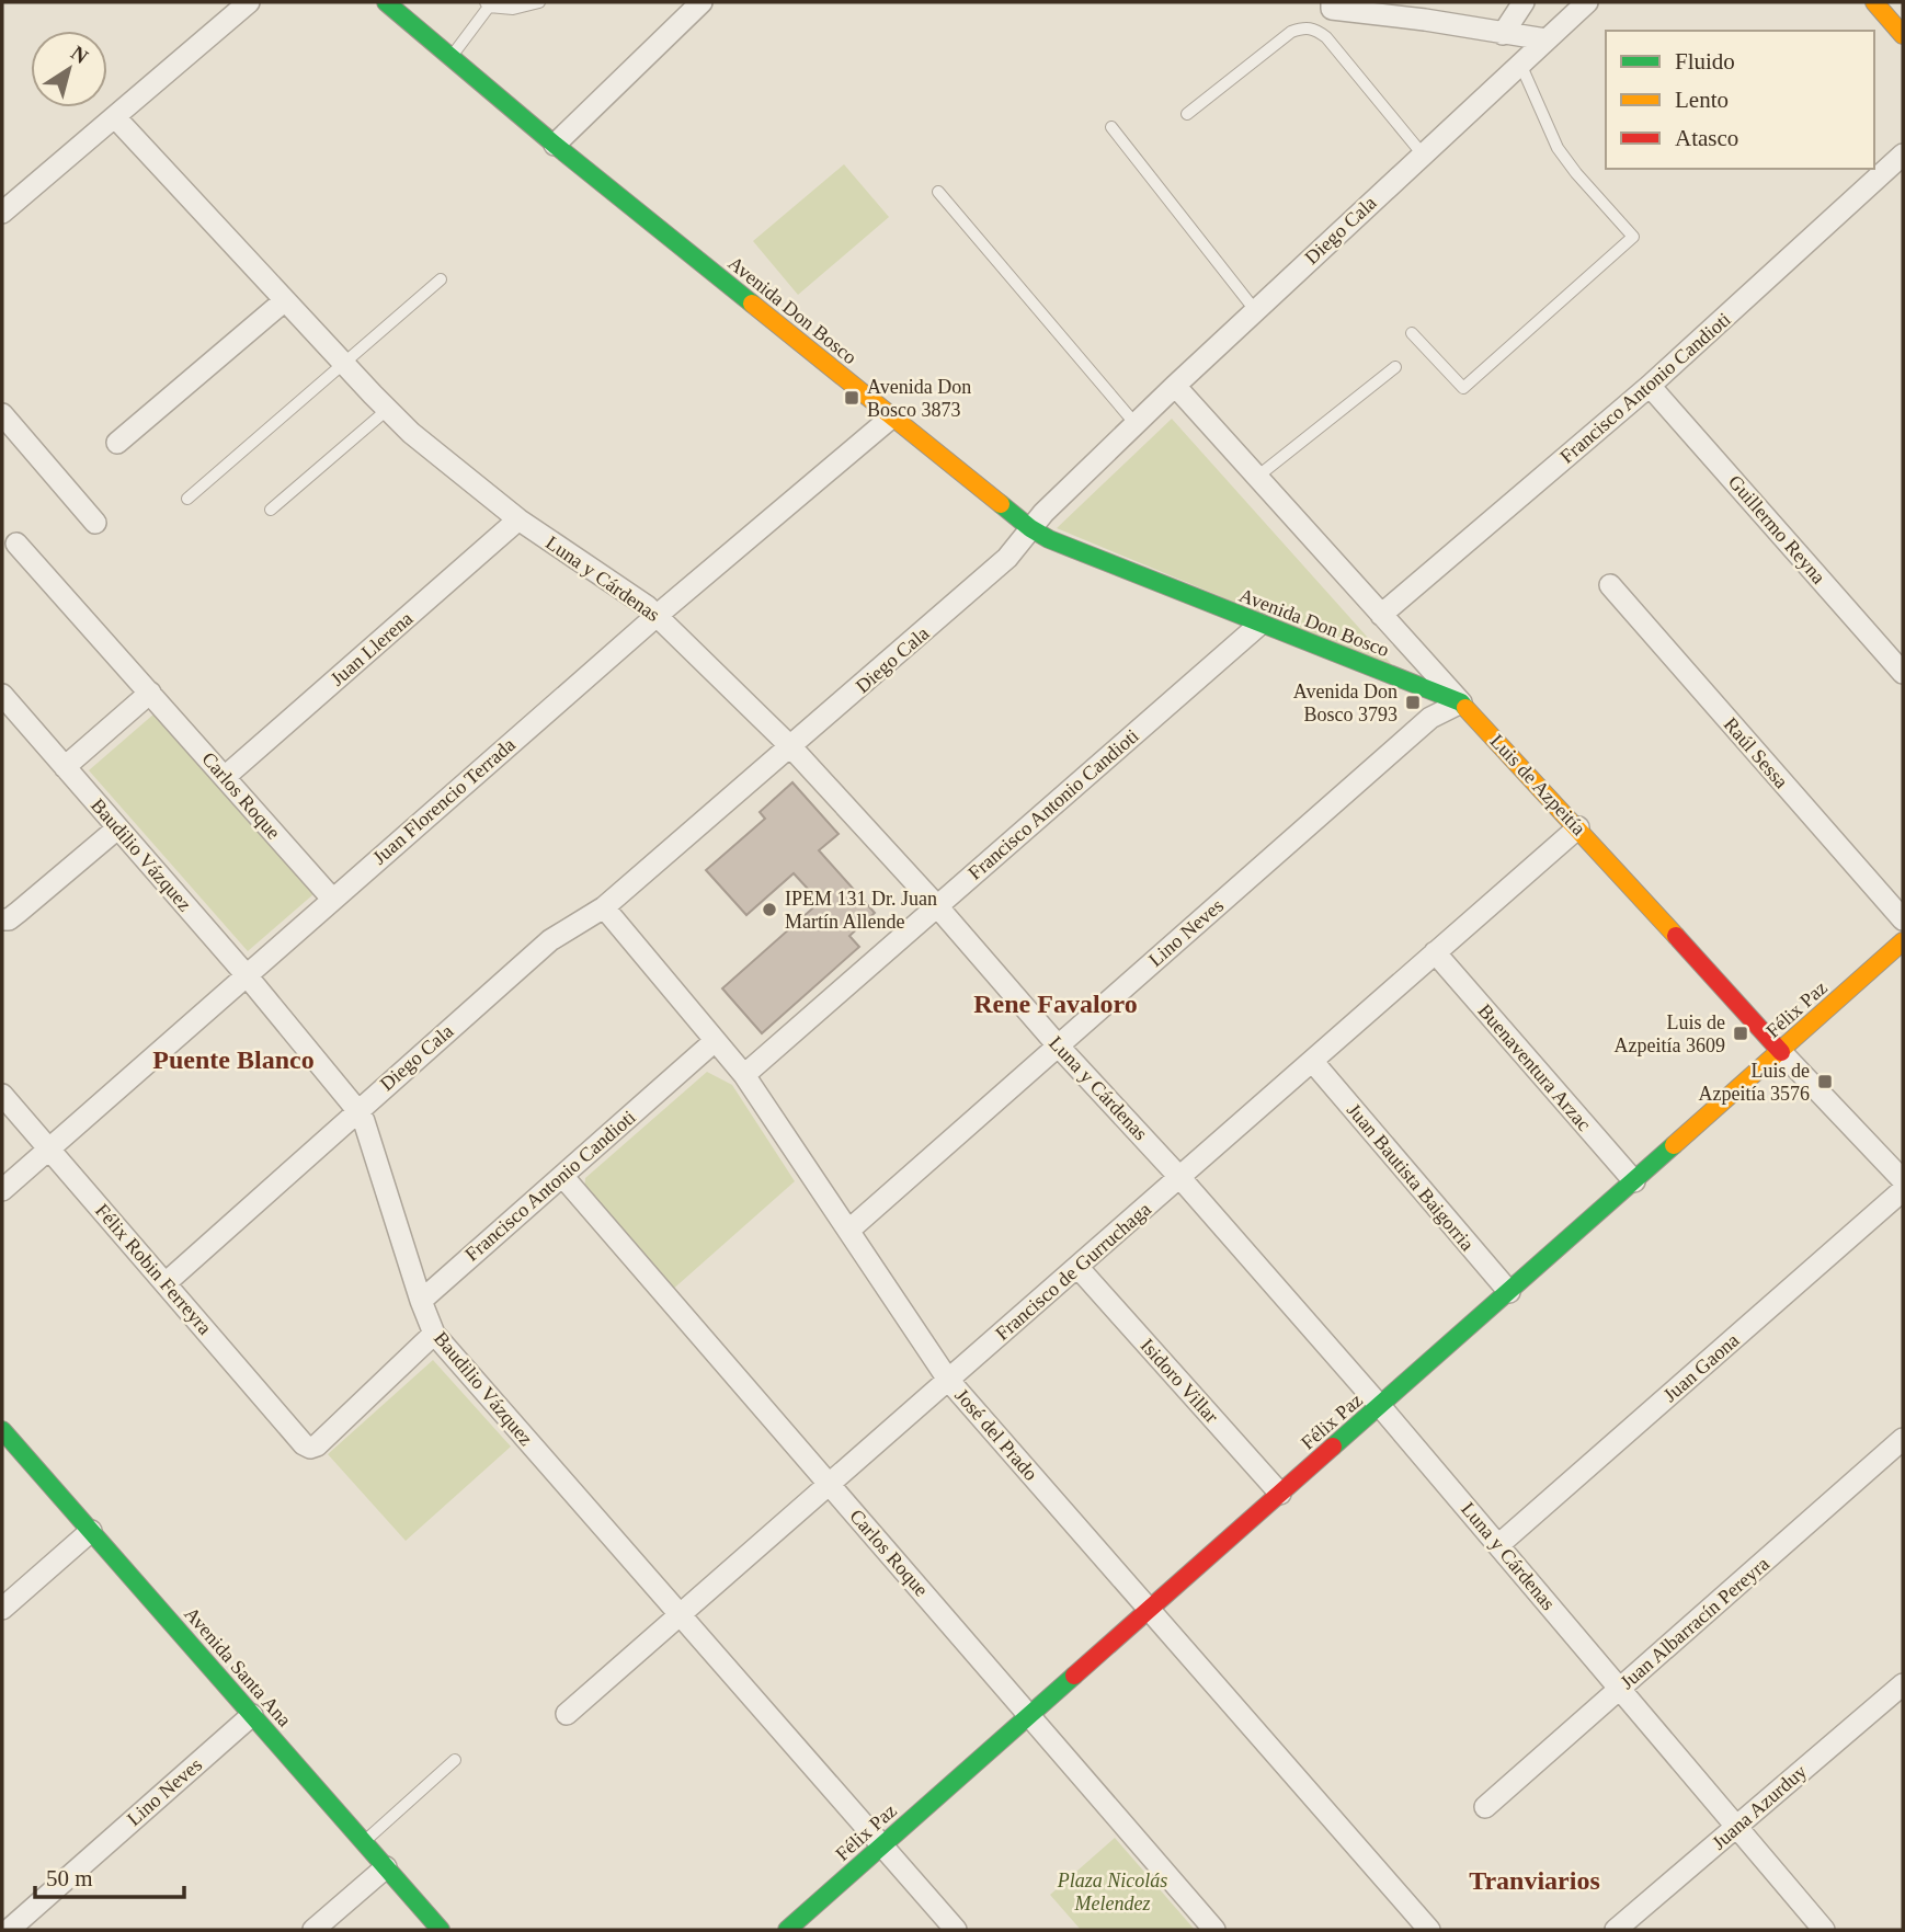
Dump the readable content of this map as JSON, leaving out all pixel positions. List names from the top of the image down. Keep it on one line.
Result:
{"streets":{"main road":["Avenida Don Bosco","Luis de Azpeitía","Félix Paz","Avenida Santa Ana"],"street":["Diego Cala","Francisco Antonio Candioti","Guillermo Reyna","Luna y Cárdenas","Juan Llerena","Raúl Sessa","Carlos Roque","Juan Florencio Terrada","Baudilio Vázquez","Lino Neves","Buenaventura Arzac","Juan Bautista Baigorria","Félix Robin Ferreyra","Francisco de Gurruchaga","Juan Gaona","Isidoro Villar","José del Prado","Juan Albarracín Pereyra","Juana Azurduy"]},"crossings":[["Diego Cala","Avenida Don Bosco"],["Diego Cala","Luna y Cárdenas"],["Diego Cala","Luis de Azpeitía"],["Diego Cala","Baudilio Vázquez"],["Diego Cala","Félix Robin Ferreyra"],["Diego Cala","José del Prado"],["Avenida Don Bosco","Francisco Antonio Candioti"],["Avenida Don Bosco","Luis de Azpeitía"],["Avenida Don Bosco","Juan Florencio Terrada"],["Avenida Don Bosco","Lino Neves"],["Francisco Antonio Candioti","Guillermo Reyna"],["Francisco Antonio Candioti","Luna y Cárdenas"],["Francisco Antonio Candioti","Luis de Azpeitía"],["Francisco Antonio Candioti","Carlos Roque"],["Francisco Antonio Candioti","Baudilio Vázquez"],["Francisco Antonio Candioti","José del Prado"],["Luna y Cárdenas","Juan Llerena"],["Luna y Cárdenas","Juan Florencio Terrada"],["Luna y Cárdenas","Lino Neves"],["Luna y Cárdenas","Félix Paz"],["Luna y Cárdenas","Francisco de Gurruchaga"],["Luna y Cárdenas","Juan Gaona"],["Luna y Cárdenas","Juan Albarracín Pereyra"],["Luna y Cárdenas","Juana Azurduy"],["Juan Llerena","Carlos Roque"],["Luis de Azpeitía","Lino Neves"],["Luis de Azpeitía","Félix Paz"],["Luis de Azpeitía","Francisco de Gurruchaga"],["Carlos Roque","Juan Florencio Terrada"],["Carlos Roque","Félix Paz"],["Carlos Roque","Francisco de Gurruchaga"],["Juan Florencio Terrada","Baudilio Vázquez"],["Juan Florencio Terrada","Félix Robin Ferreyra"],["Baudilio Vázquez","Félix Paz"],["Baudilio Vázquez","Félix Robin Ferreyra"],["Baudilio Vázquez","Francisco de Gurruchaga"],["Lino Neves","José del Prado"],["Lino Neves","Avenida Santa Ana"],["Félix Paz","Buenaventura Arzac"],["Félix Paz","Juan Bautista Baigorria"],["Félix Paz","Isidoro Villar"],["Félix Paz","José del Prado"],["Buenaventura Arzac","Francisco de Gurruchaga"],["Juan Bautista Baigorria","Francisco de Gurruchaga"],["Francisco de Gurruchaga","Isidoro Villar"],["Francisco de Gurruchaga","José del Prado"]],"districts":["Rene Favaloro","Puente Blanco","Tranviarios"],"parks":["Plaza Nicolás Melendez"],"places":{"transit":["Avenida Don Bosco 3873","Avenida Don Bosco 3793","Luis de Azpeitía 3609","Luis de Azpeitía 3576"],"other":["IPEM 131 Dr. Juan Martín Allende"]},"legend":["Fluido","Lento","Atasco"],"scale_bar":"50 m","north":"top right"}
